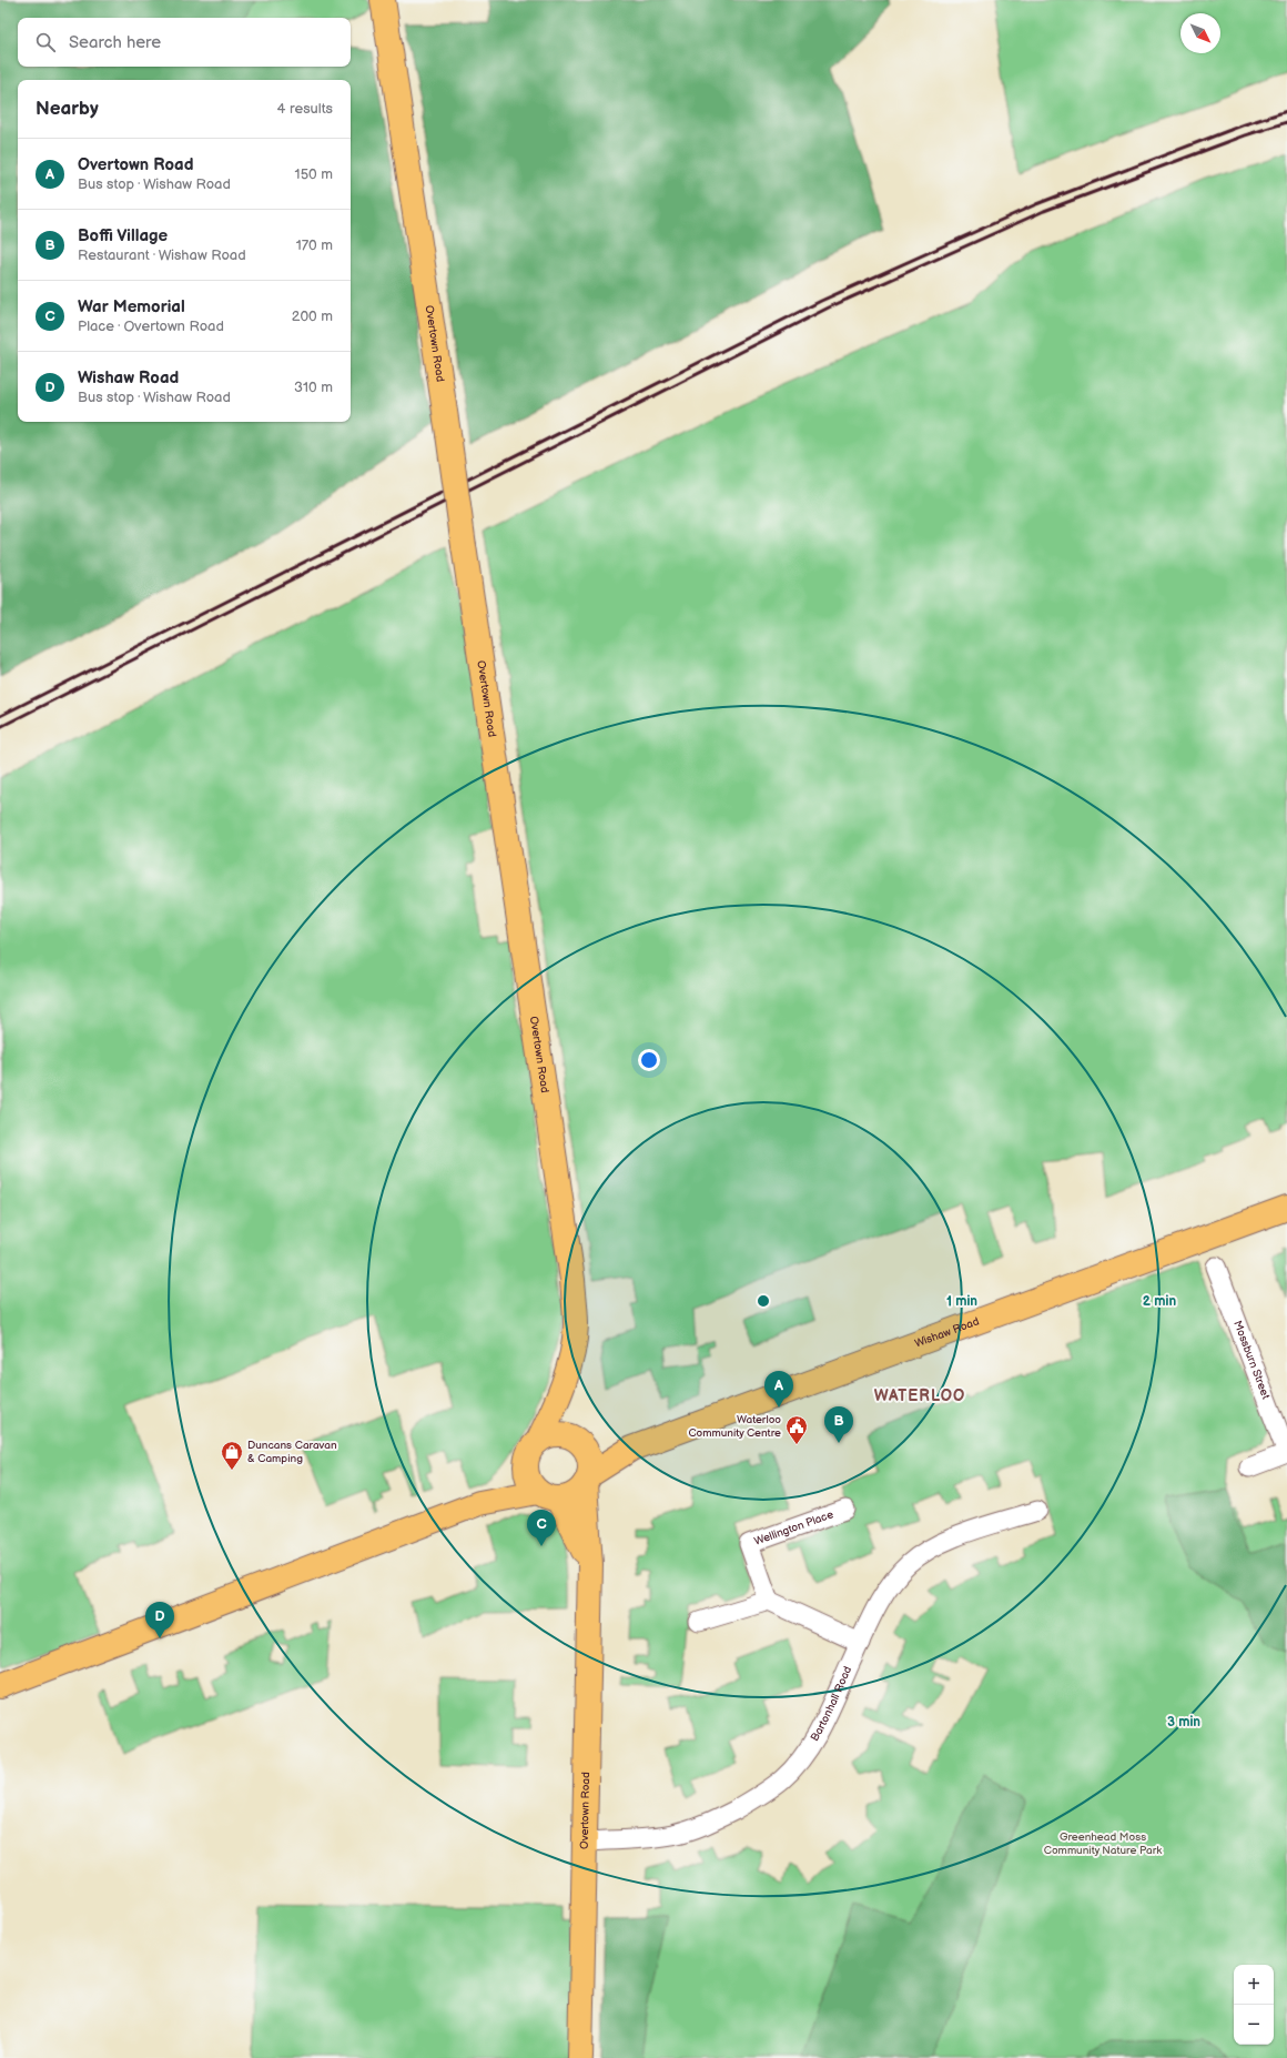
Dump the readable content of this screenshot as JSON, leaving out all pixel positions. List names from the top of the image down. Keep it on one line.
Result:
{"streets":{"main road":["Overtown Road","Wishaw Road"],"street":["Mossburn Street","Wellington Place","Bartonhall Road"]},"crossings":[["Overtown Road","Wishaw Road"],["Overtown Road","Bartonhall Road"]],"districts":["WATERLOO"],"parks":["Greenhead Moss Community Nature Park"],"places":{"public building":["Waterloo Community Centre"],"shop":["Duncans Caravan & Camping"]},"north":"bottom right","page":{"search":"Search here","heading":["Nearby","4 results"],"list":[{"mark":"A","name":"Overtown Road","note":"Bus stop · Wishaw Road","value":"150 m"},{"mark":"B","name":"Boffi Village","note":"Restaurant · Wishaw Road","value":"170 m"},{"mark":"C","name":"War Memorial","note":"Place · Overtown Road","value":"200 m"},{"mark":"D","name":"Wishaw Road","note":"Bus stop · Wishaw Road","value":"310 m"}],"pins":["A","B","C","D"],"map_buttons":["+","−"]},"rings":["1 min","2 min","3 min"]}
